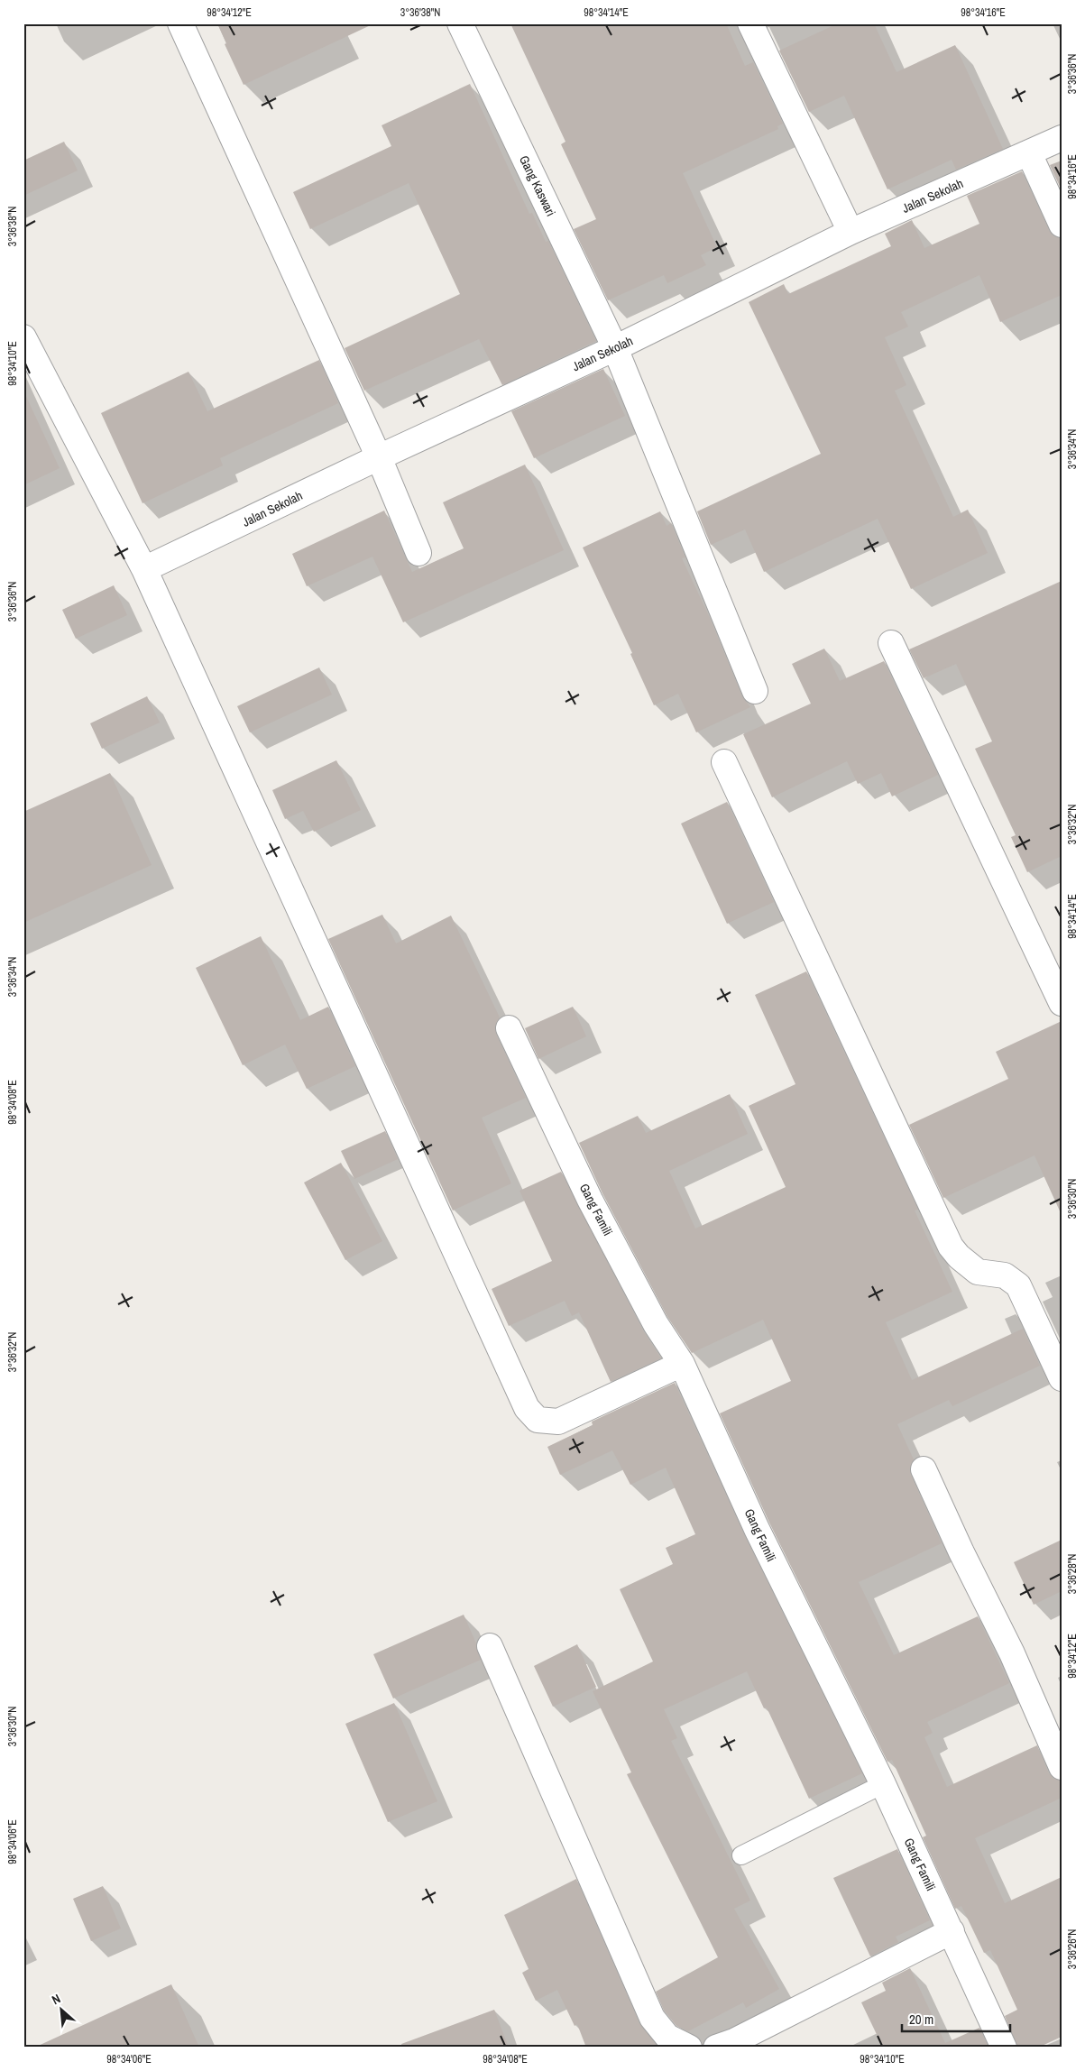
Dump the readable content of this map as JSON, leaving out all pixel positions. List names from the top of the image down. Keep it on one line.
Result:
{"streets":{"street":["Gang Kaswari","Jalan Sekolah","Gang Famili"]},"crossings":[["Gang Kaswari","Jalan Sekolah"]],"scale_bar":"20 m","north":"top left","coordinates":["98°34'12\"E","3°36'38\"N","98°34'14\"E","98°34'16\"E","3°36'36\"N","98°34'10\"E","3°36'34\"N","3°36'32\"N","98°34'08\"E","3°36'30\"N","3°36'28\"N","98°34'06\"E","3°36'26\"N"]}
